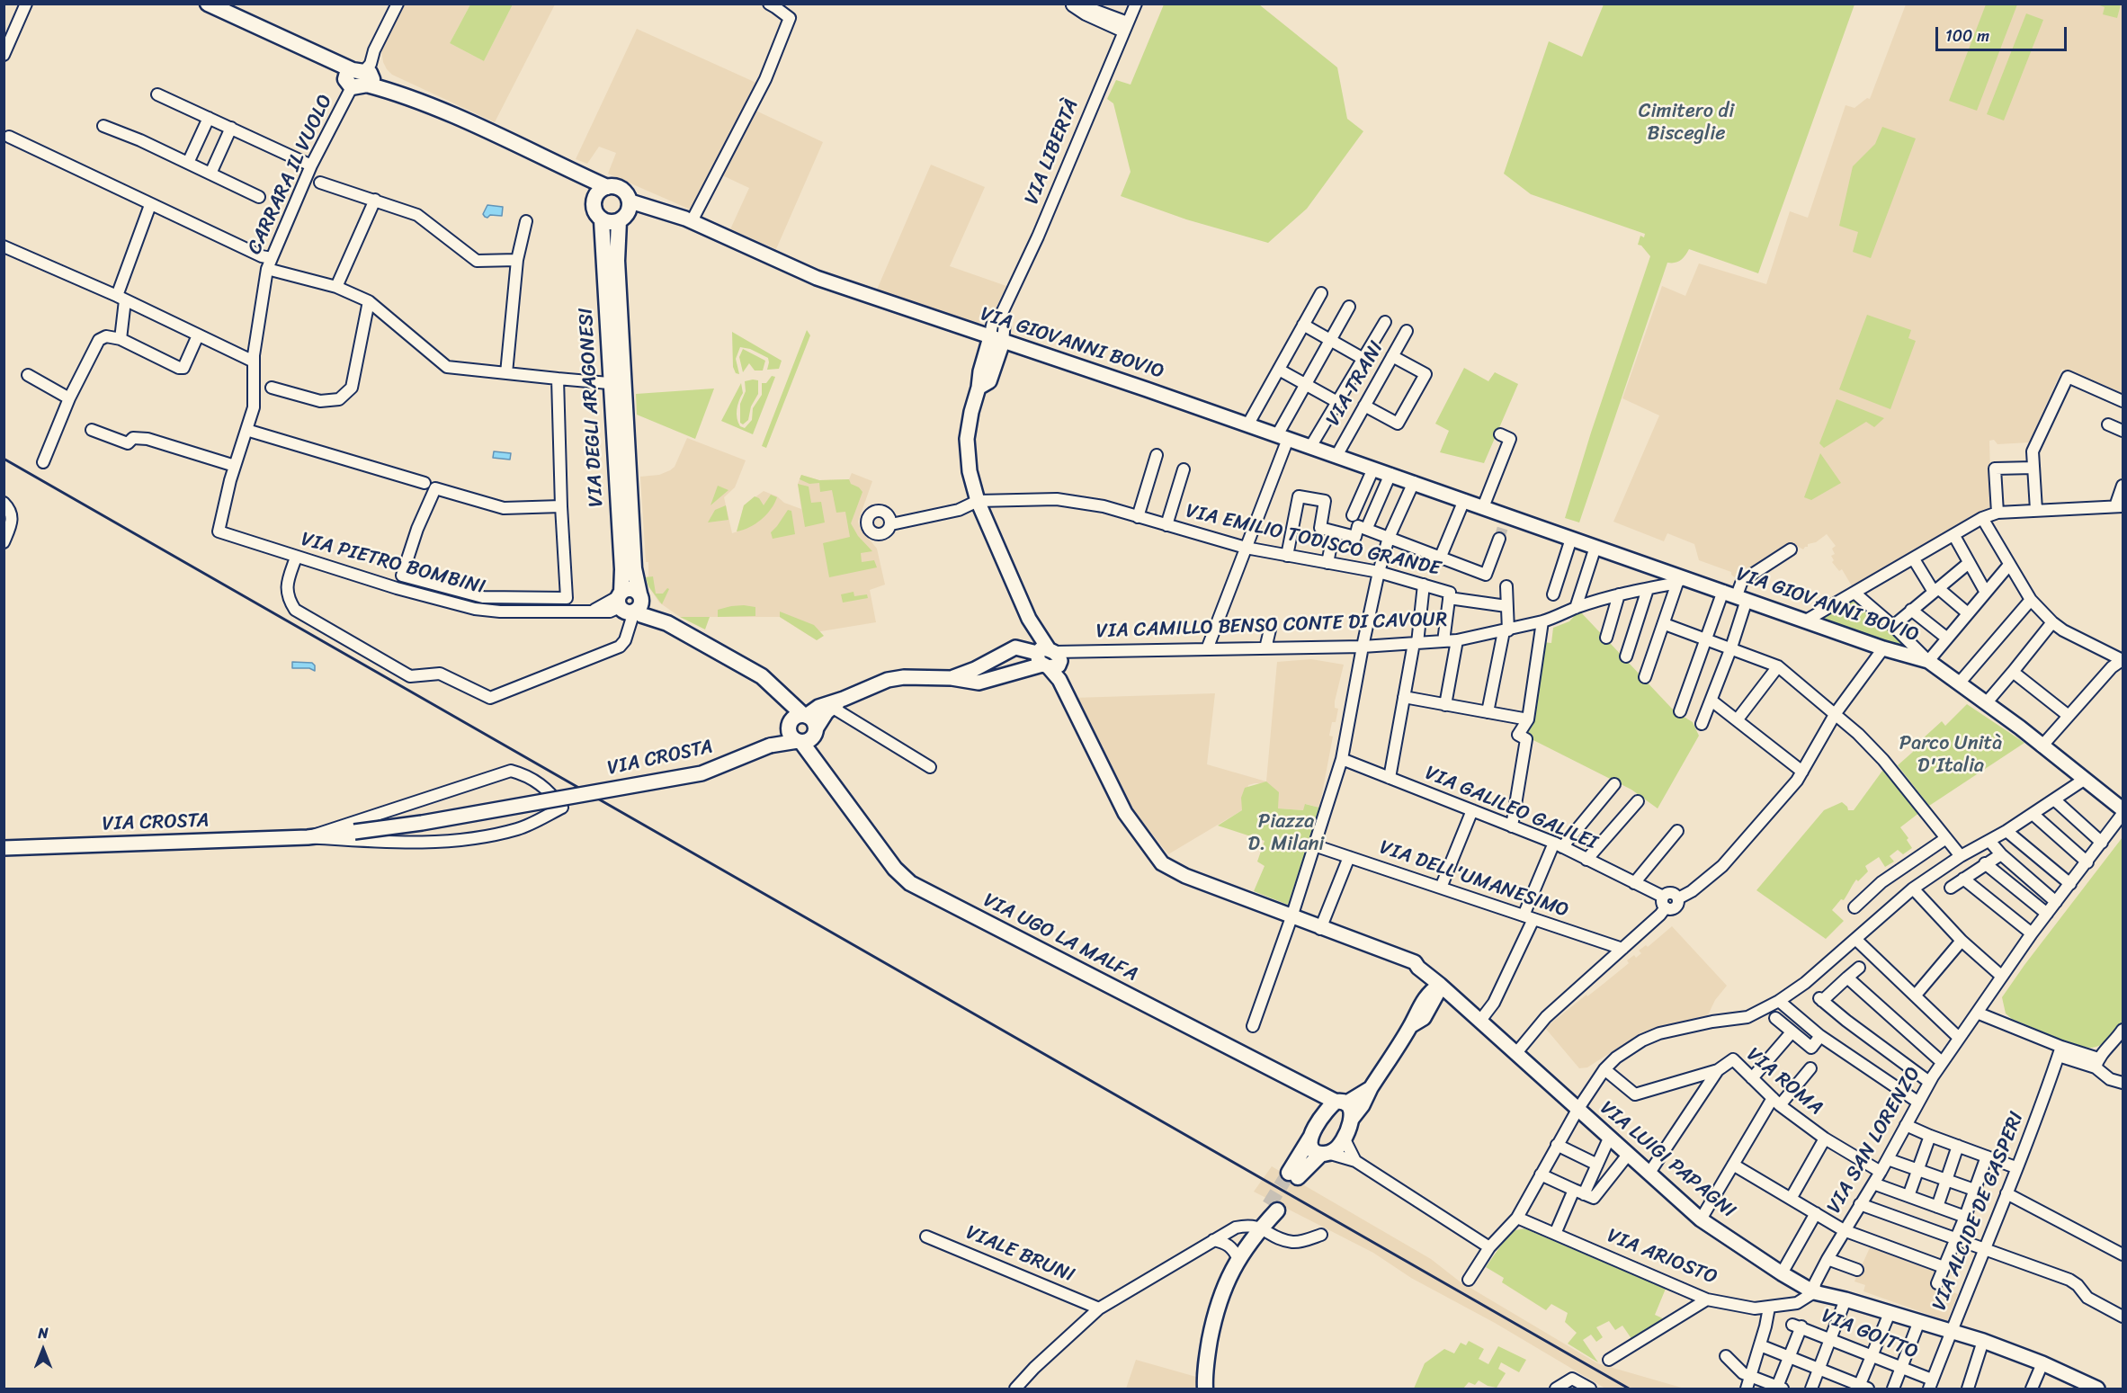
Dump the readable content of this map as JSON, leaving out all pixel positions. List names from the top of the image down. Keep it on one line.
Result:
{"streets":{"main road":["VIA GIOVANNI BOVIO","VIA DEGLI ARAGONESI","VIA UGO LA MALFA"],"street":["VIA LIBERTÀ","CARRARA IL VUOLO","VIA TRANI","VIA EMILIO TODISCO GRANDE","VIA PIETRO BOMBINI","VIA CAMILLO BENSO CONTE DI CAVOUR","VIA CROSTA","VIA GALILEO GALILEI","VIA DELL'UMANESIMO","VIA ROMA","VIA SAN LORENZO","VIA LUIGI PAPAGNI","VIA ALCIDE DE GASPERI","VIALE BRUNI","VIA ARIOSTO","VIA GOITTO"]},"crossings":[["VIA LIBERTÀ","VIA GIOVANNI BOVIO"],["VIA LIBERTÀ","VIA LUIGI PAPAGNI"],["CARRARA IL VUOLO","VIA PIETRO BOMBINI"],["VIA GIOVANNI BOVIO","VIA TRANI"],["VIA GIOVANNI BOVIO","VIA DEGLI ARAGONESI"],["VIA GIOVANNI BOVIO","VIA CAMILLO BENSO CONTE DI CAVOUR"],["VIA GIOVANNI BOVIO","VIA LUIGI PAPAGNI"],["VIA DEGLI ARAGONESI","VIA PIETRO BOMBINI"],["VIA DEGLI ARAGONESI","VIA UGO LA MALFA"],["VIA EMILIO TODISCO GRANDE","VIA LUIGI PAPAGNI"],["VIA PIETRO BOMBINI","VIA UGO LA MALFA"],["VIA CAMILLO BENSO CONTE DI CAVOUR","VIA LUIGI PAPAGNI"],["VIA CROSTA","VIA UGO LA MALFA"],["VIA ROMA","VIA SAN LORENZO"],["VIA SAN LORENZO","VIA LUIGI PAPAGNI"],["VIA SAN LORENZO","VIA ARIOSTO"],["VIA LUIGI PAPAGNI","VIA ARIOSTO"],["VIA ALCIDE DE GASPERI","VIA GOITTO"]],"parks":["Cimitero di Bisceglie","Parco Unità D'Italia","Piazza D. Milani"],"scale_bar":"100 m","north":"top"}
